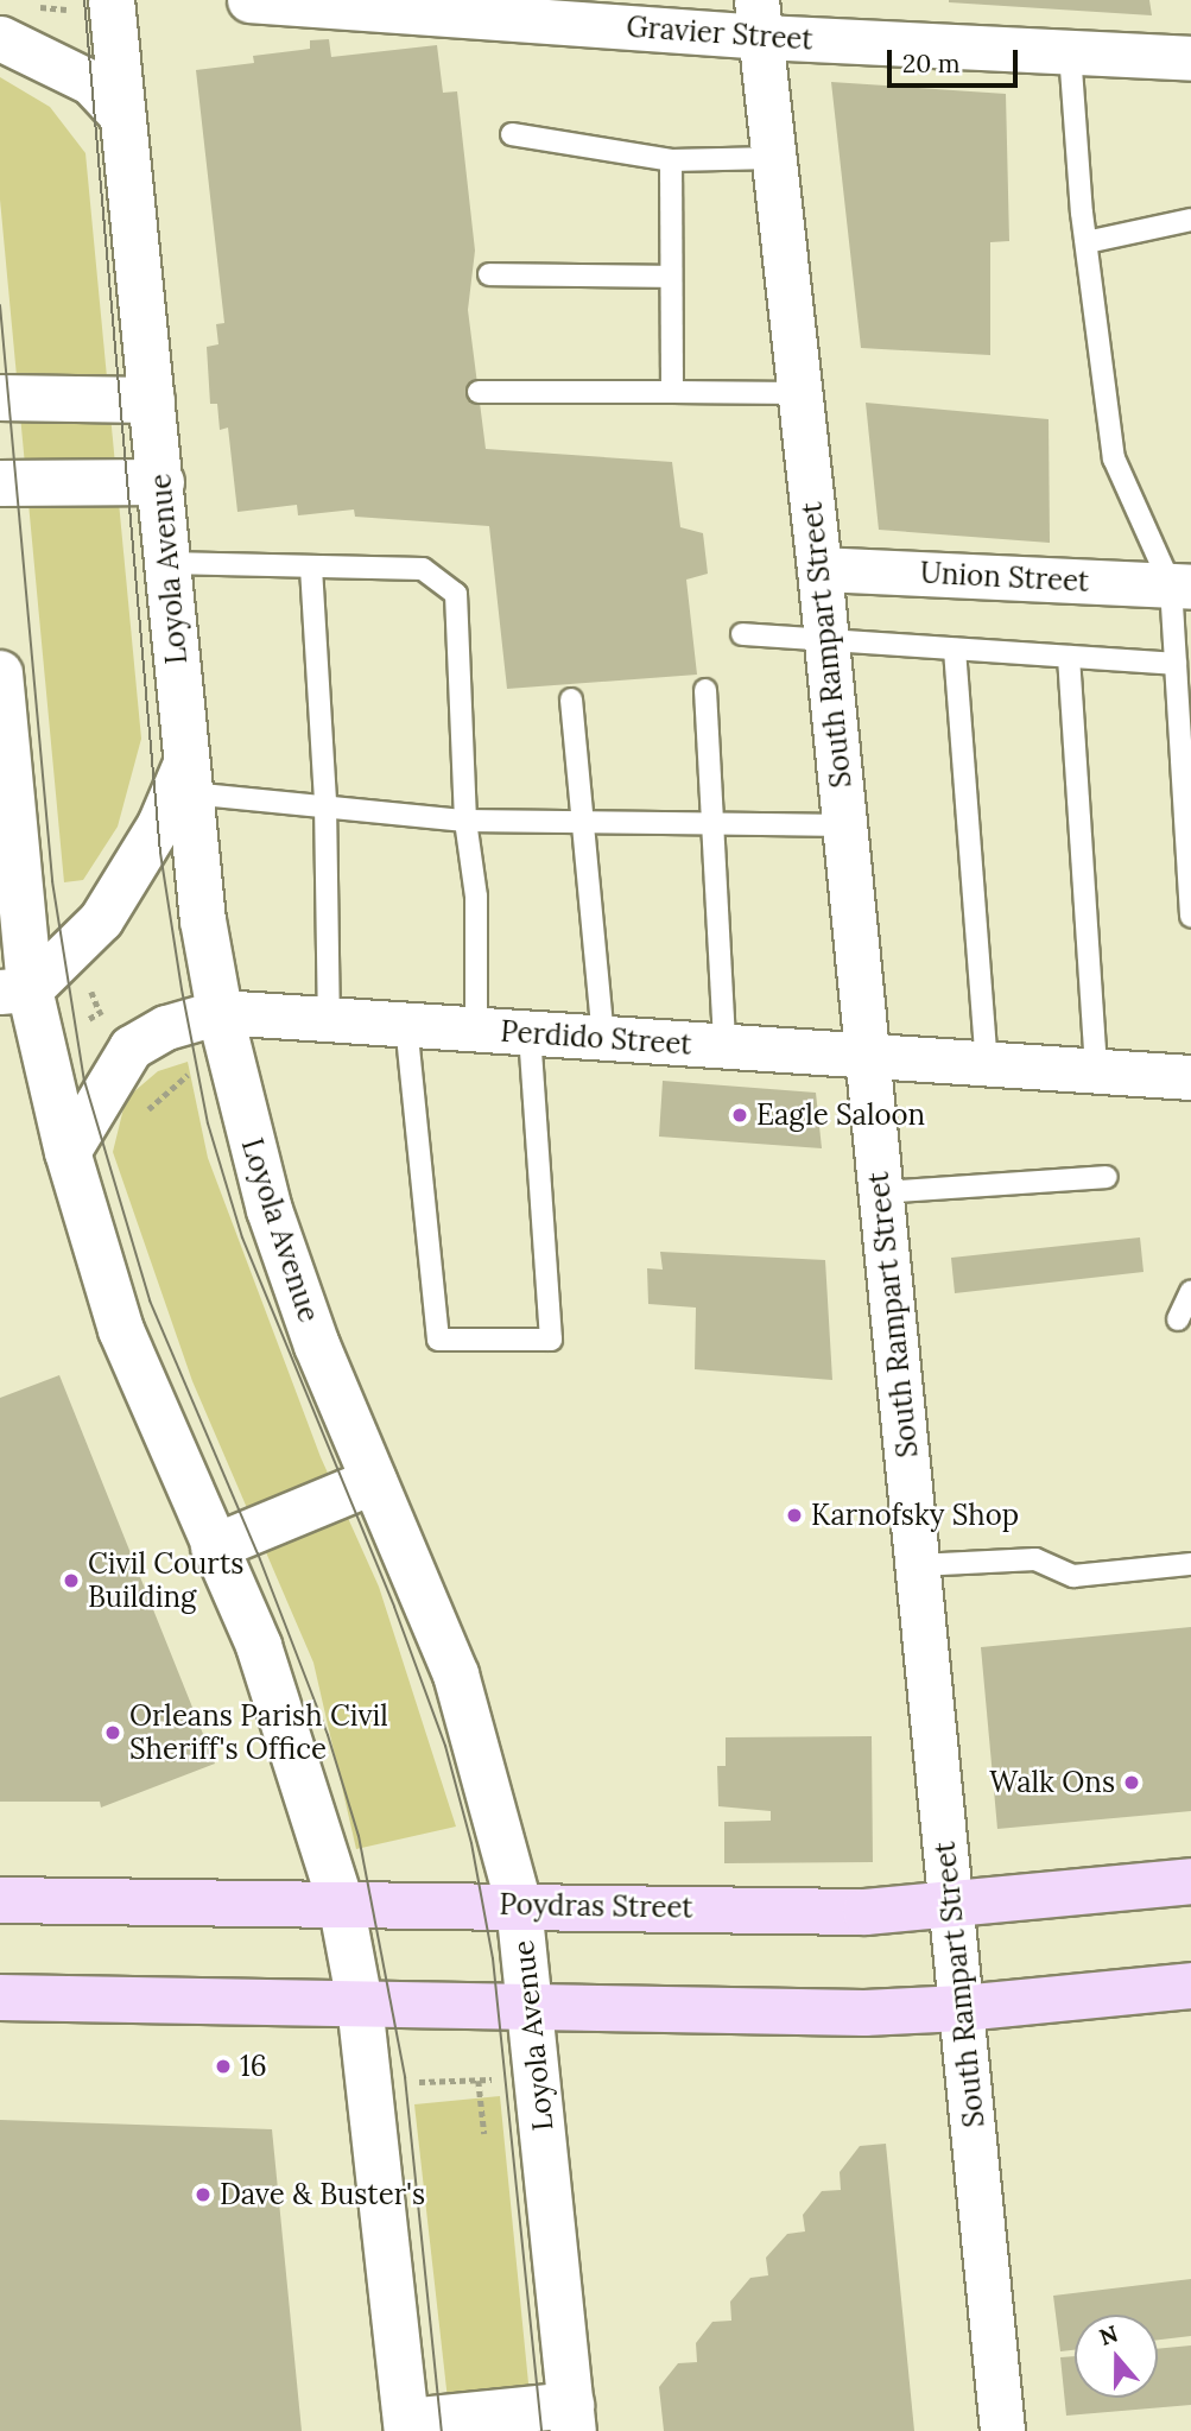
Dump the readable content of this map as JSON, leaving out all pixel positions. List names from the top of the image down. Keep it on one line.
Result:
{"streets":{"main road":["Loyola Avenue","Poydras Street"],"street":["Gravier Street","Union Street","South Rampart Street","Perdido Street"]},"crossings":[["Gravier Street","South Rampart Street"],["Loyola Avenue","Perdido Street"],["Loyola Avenue","Poydras Street"],["Union Street","South Rampart Street"],["South Rampart Street","Perdido Street"],["South Rampart Street","Poydras Street"]],"places":["Eagle Saloon","Karnofsky Shop","Civil Courts Building","Orleans Parish Civil Sheriff's Office","Walk Ons","16","Dave & Buster's"],"scale_bar":"20 m","north":"top"}
